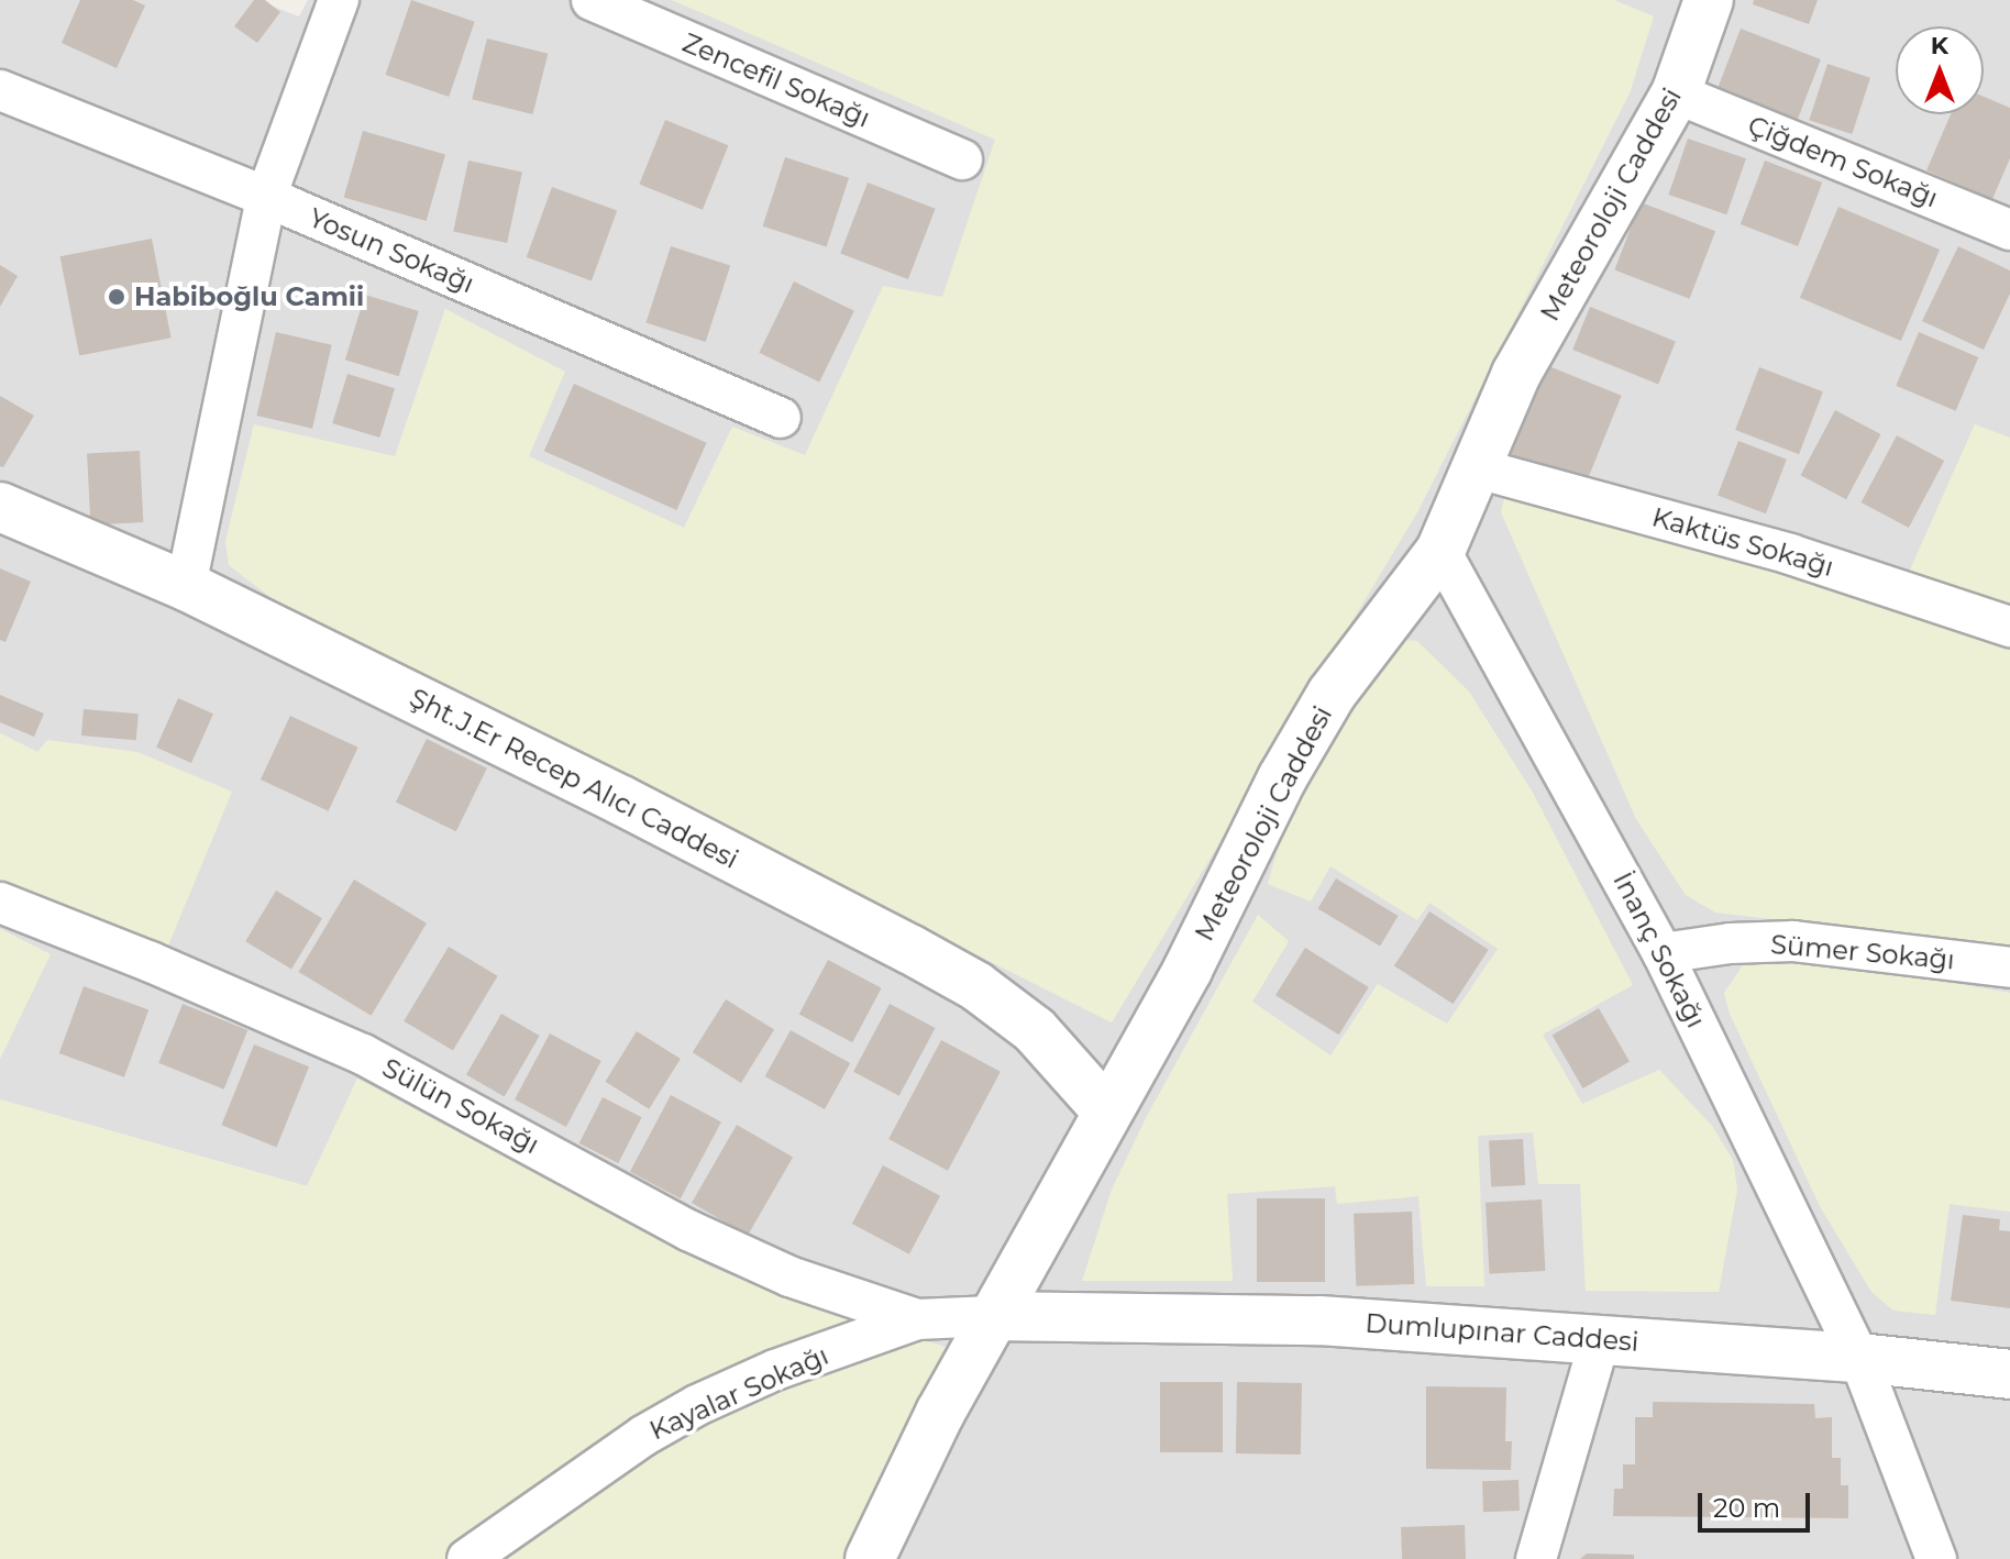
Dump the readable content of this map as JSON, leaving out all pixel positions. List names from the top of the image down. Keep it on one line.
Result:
{"streets":{"street":["Zencefil Sokağı","Çiğdem Sokağı","Meteoroloji Caddesi","Yosun Sokağı","Kaktüs Sokağı","Şht.J.Er Recep Alıcı Caddesi","İnanç Sokağı","Sümer Sokağı","Sülün Sokağı","Dumlupınar Caddesi","Kayalar Sokağı"]},"crossings":[["Çiğdem Sokağı","Meteoroloji Caddesi"],["Meteoroloji Caddesi","Kaktüs Sokağı"],["Meteoroloji Caddesi","Şht.J.Er Recep Alıcı Caddesi"],["Meteoroloji Caddesi","İnanç Sokağı"],["Meteoroloji Caddesi","Dumlupınar Caddesi"],["Meteoroloji Caddesi","Kayalar Sokağı"],["İnanç Sokağı","Sümer Sokağı"],["İnanç Sokağı","Dumlupınar Caddesi"],["Sülün Sokağı","Kayalar Sokağı"],["Dumlupınar Caddesi","Kayalar Sokağı"]],"places":["Habiboğlu Camii"],"scale_bar":"20 m","north":"top"}
